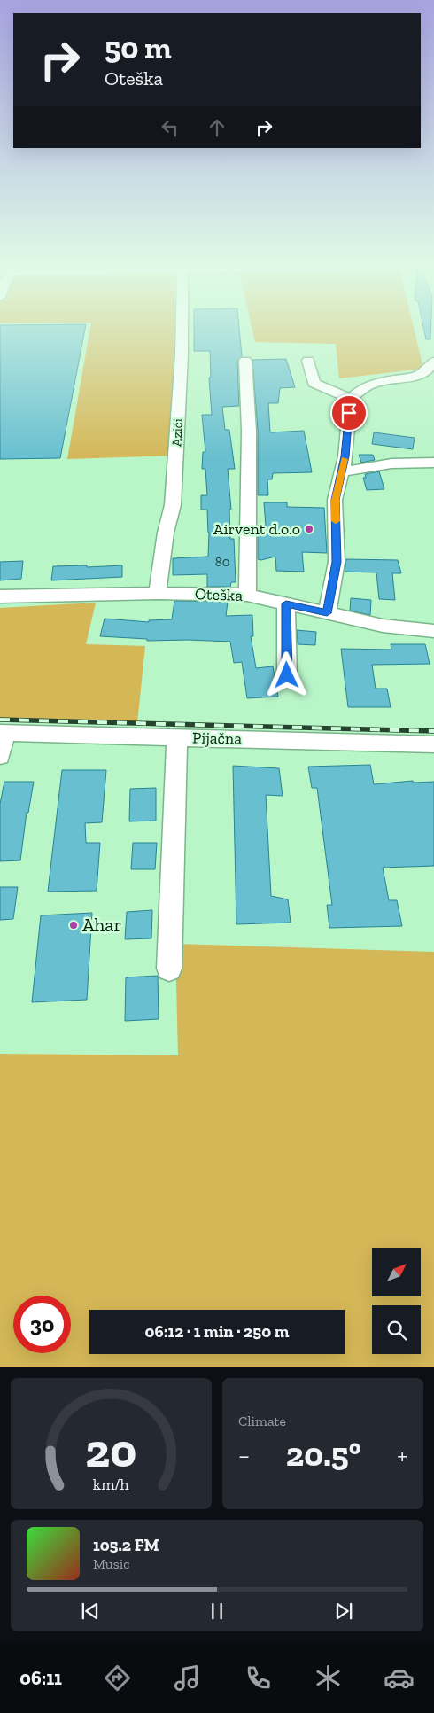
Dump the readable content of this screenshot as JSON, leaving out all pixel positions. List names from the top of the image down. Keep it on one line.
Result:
{"streets":{"street":["Azići","Oteška","Pijačna"]},"crossings":[["Azići","Oteška"]],"places":["Airvent d.o.o","Ahar"],"house_numbers":["80"],"north":"top right","page":{"turn":["50 m","Oteška"],"limit":"30","trip":"06:12 · 1 min · 250 m","tile":"Climate","heat":["−","20.5°","+"],"song":["105.2 FM","Music"],"tabs":"06:11","gauge":["20","km/h"]}}
